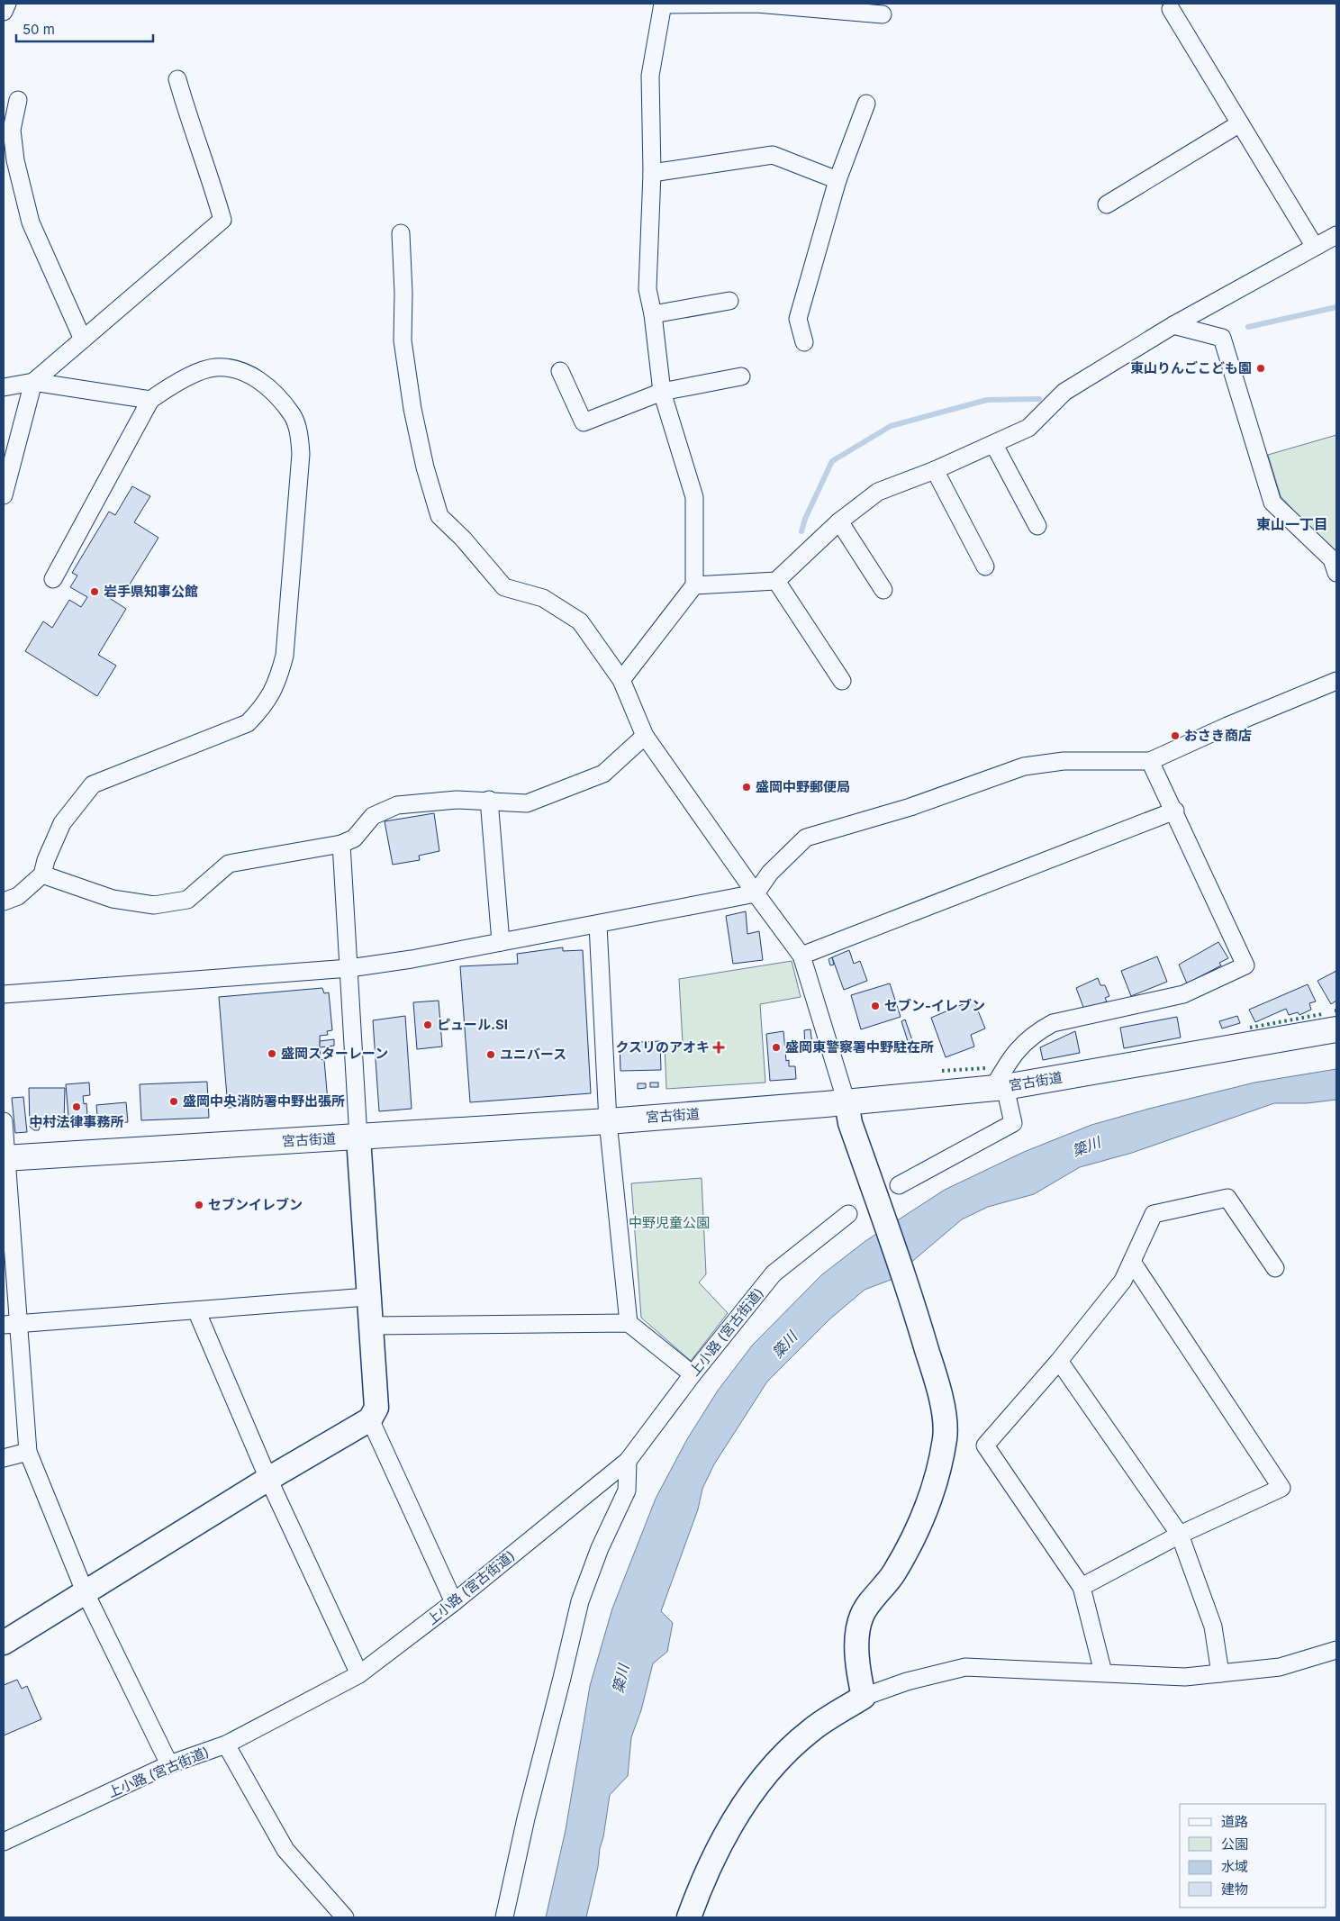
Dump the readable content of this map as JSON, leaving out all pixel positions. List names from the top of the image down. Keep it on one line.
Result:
{"streets":{"highway":["宮古街道"],"street":["上小路 (宮古街道)"]},"districts":["東山一丁目"],"water":["簗川"],"parks":["中野児童公園"],"places":{"other":["東山りんごこども園","岩手県知事公館","おさき商店","盛岡中野郵便局","セブン-イレブン","ピュール.SI","盛岡東警察署中野駐在所","盛岡スターレーン","ユニバース","盛岡中央消防署中野出張所","中村法律事務所","セブンイレブン"],"health":["クスリのアオキ"]},"legend":["道路","公園","水域","建物"],"scale_bar":"50 m"}
